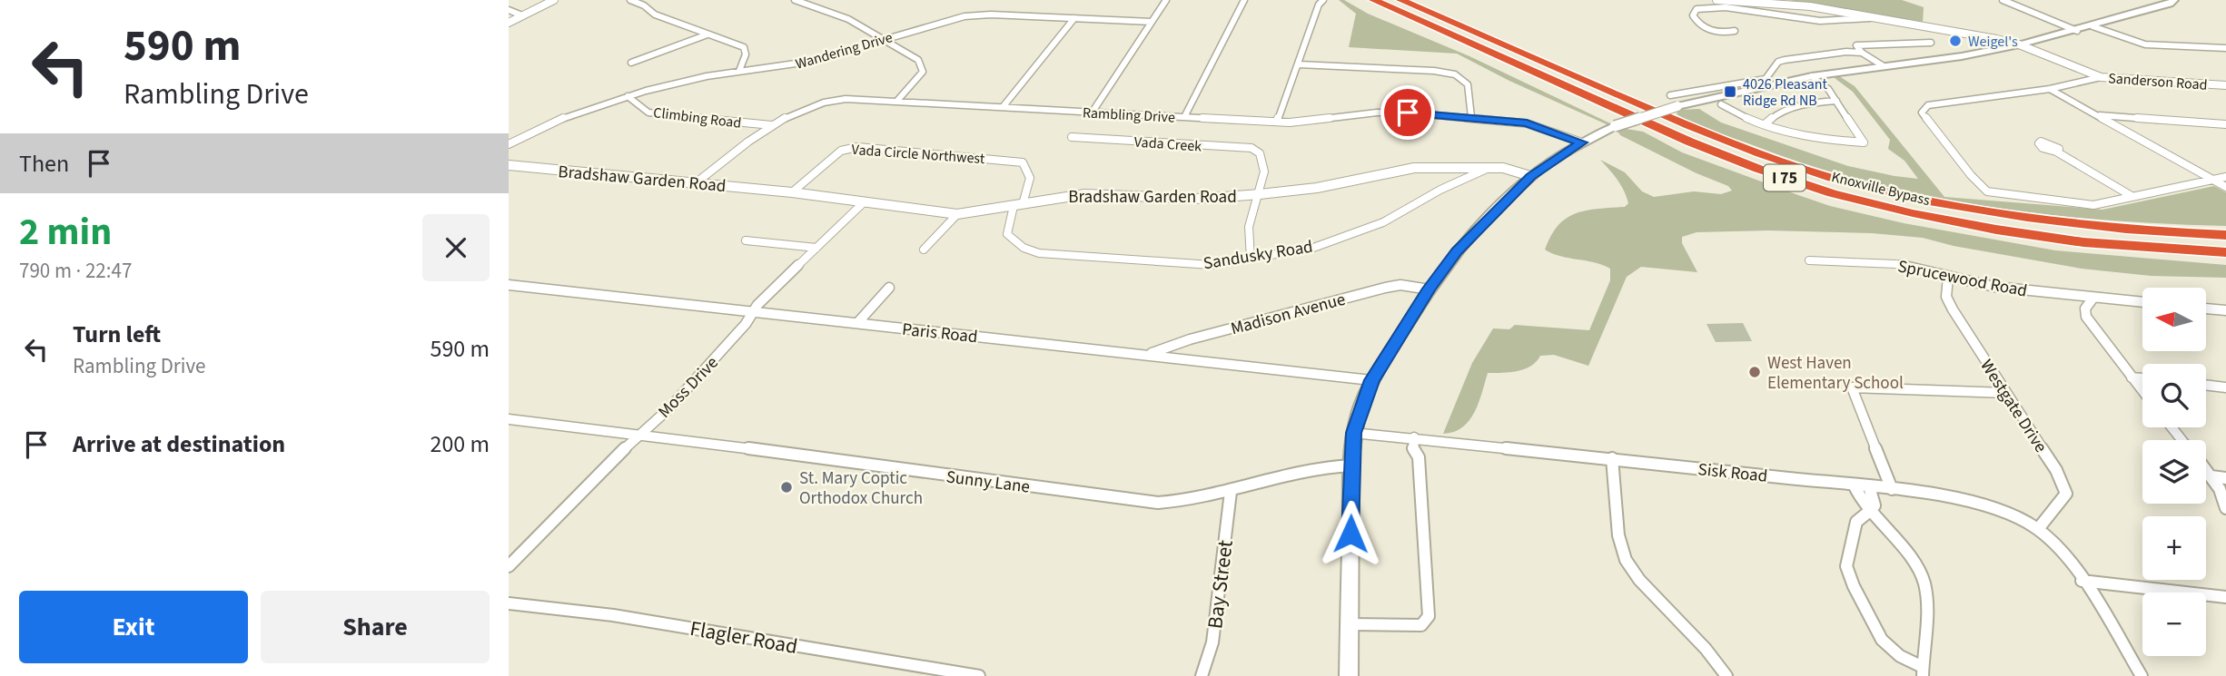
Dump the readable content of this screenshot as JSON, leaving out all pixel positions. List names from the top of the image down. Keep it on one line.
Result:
{"streets":{"highway":["I 75","Knoxville Bypass"],"street":["Wandering Drive","Sanderson Road","Rambling Drive","Climbing Road","Vada Creek","Vada Circle Northwest","Bradshaw Garden Road","Sandusky Road","Sprucewood Road","Madison Avenue","Paris Road","Moss Drive","Westgate Drive","Sisk Road","Sunny Lane","Bay Street","Flagler Road"]},"crossings":[["Wandering Drive","Climbing Road"],["Rambling Drive","Climbing Road"],["Rambling Drive","Bradshaw Garden Road"],["Vada Creek","Bradshaw Garden Road"],["Vada Circle Northwest","Bradshaw Garden Road"],["Vada Circle Northwest","Sandusky Road"],["Bradshaw Garden Road","Sandusky Road"],["Bradshaw Garden Road","Moss Drive"],["Sprucewood Road","Westgate Drive"],["Madison Avenue","Paris Road"],["Paris Road","Moss Drive"],["Moss Drive","Sunny Lane"],["Westgate Drive","Sisk Road"],["Sunny Lane","Bay Street"]],"places":{"other":["Weigel's","West Haven Elementary School","St. Mary Coptic Orthodox Church"],"transit":["4026 Pleasant Ridge Rd NB"]},"north":"left","page":{"turn":["590 m","Rambling Drive"],"then":"Then","heading":["2 min","790 m · 22:47"],"map_buttons":["+","−"],"list":[{"name":"Turn left","note":"Rambling Drive","value":"590 m"},{"name":"Arrive at destination","value":"200 m"}],"buttons":["Exit","Share"]}}
